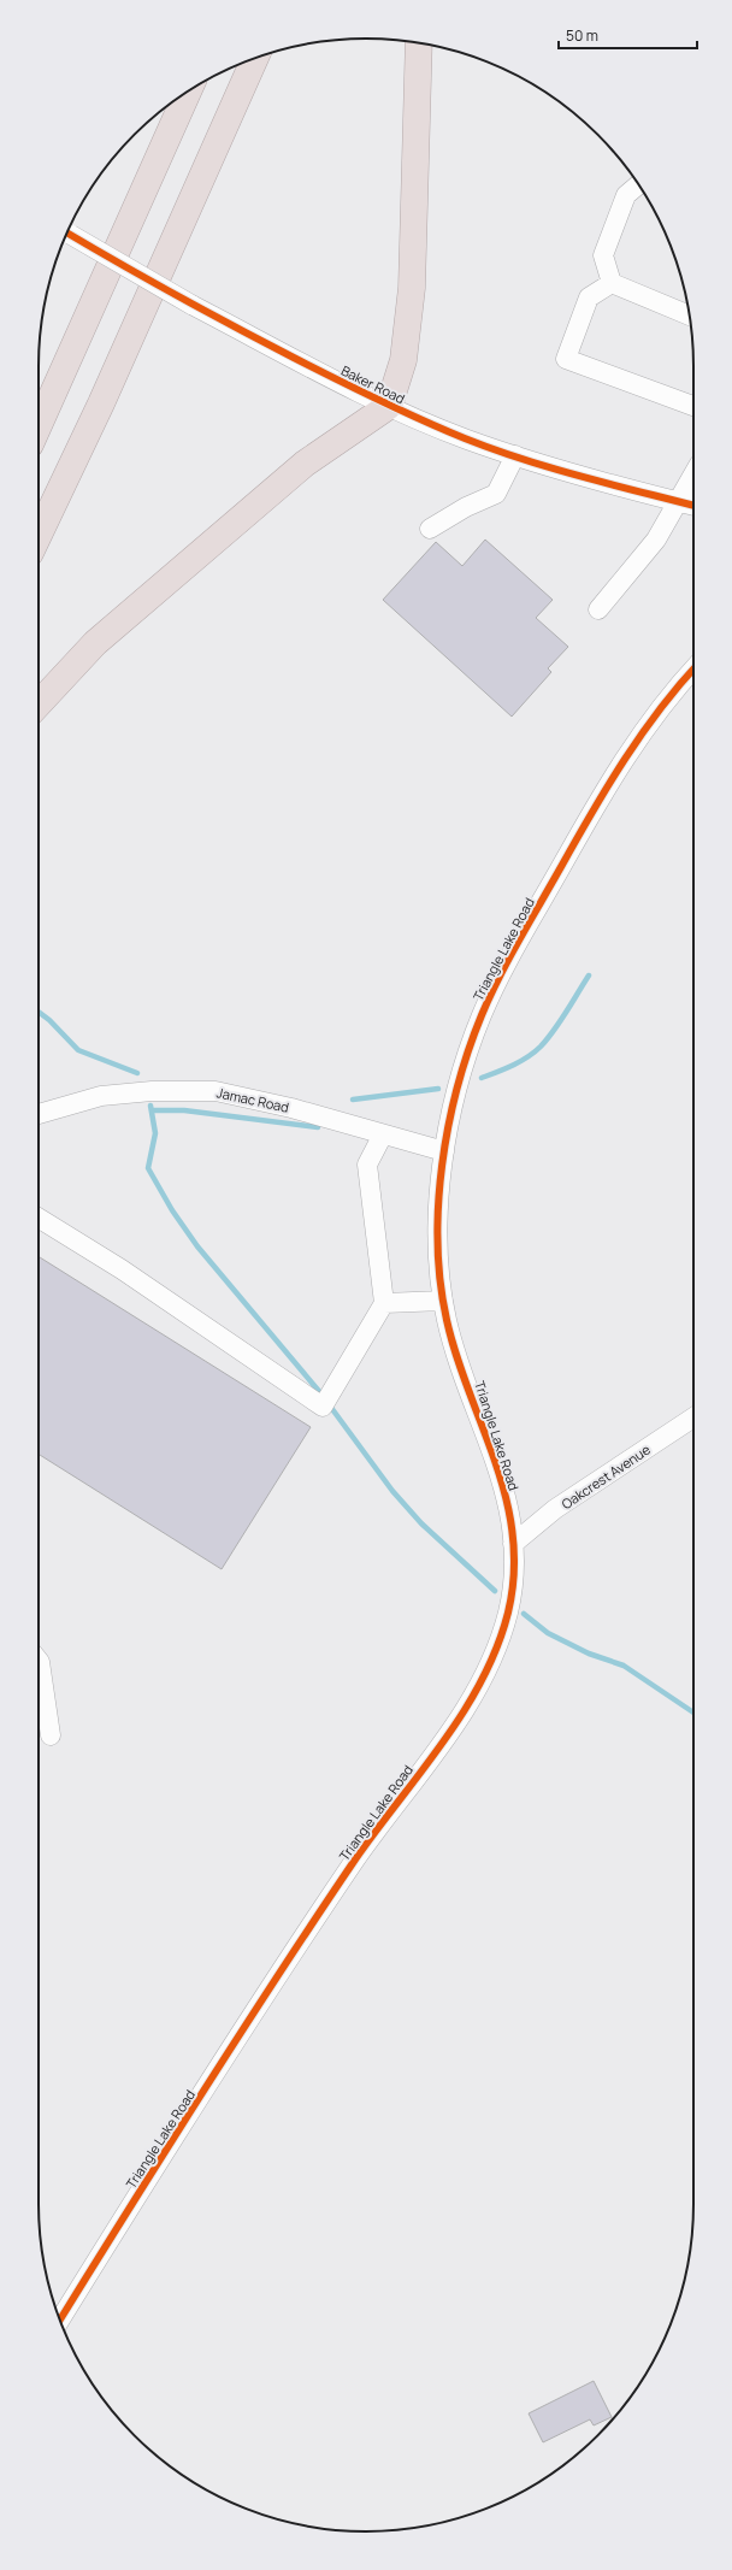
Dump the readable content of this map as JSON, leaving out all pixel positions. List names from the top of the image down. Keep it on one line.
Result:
{"streets":{"street":["Baker Road","Triangle Lake Road","Jamac Road","Oakcrest Avenue"]},"crossings":[["Triangle Lake Road","Jamac Road"],["Triangle Lake Road","Oakcrest Avenue"]],"scale_bar":"50 m"}
